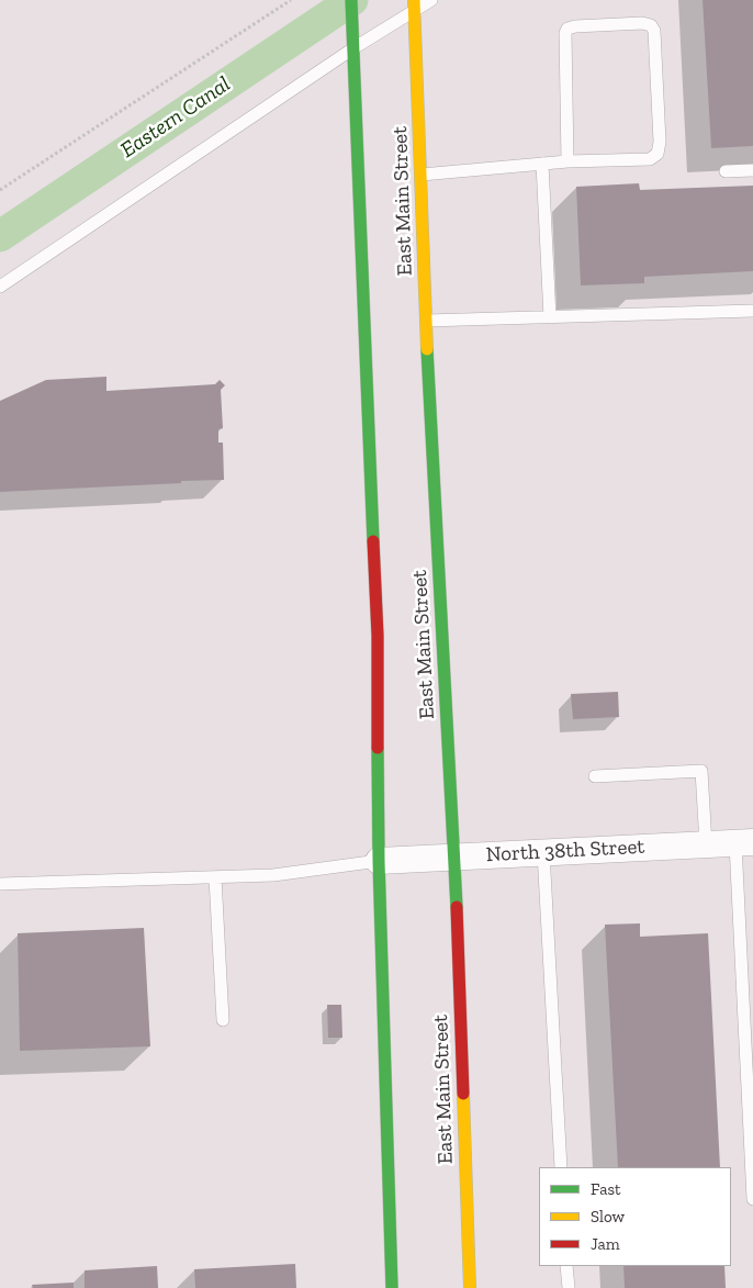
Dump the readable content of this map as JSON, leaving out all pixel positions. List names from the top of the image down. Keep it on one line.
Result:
{"streets":{"main road":["East Main Street"],"street":["North 38th Street"]},"crossings":[["East Main Street","North 38th Street"]],"water":["Eastern Canal"],"legend":["Fast","Slow","Jam"]}
